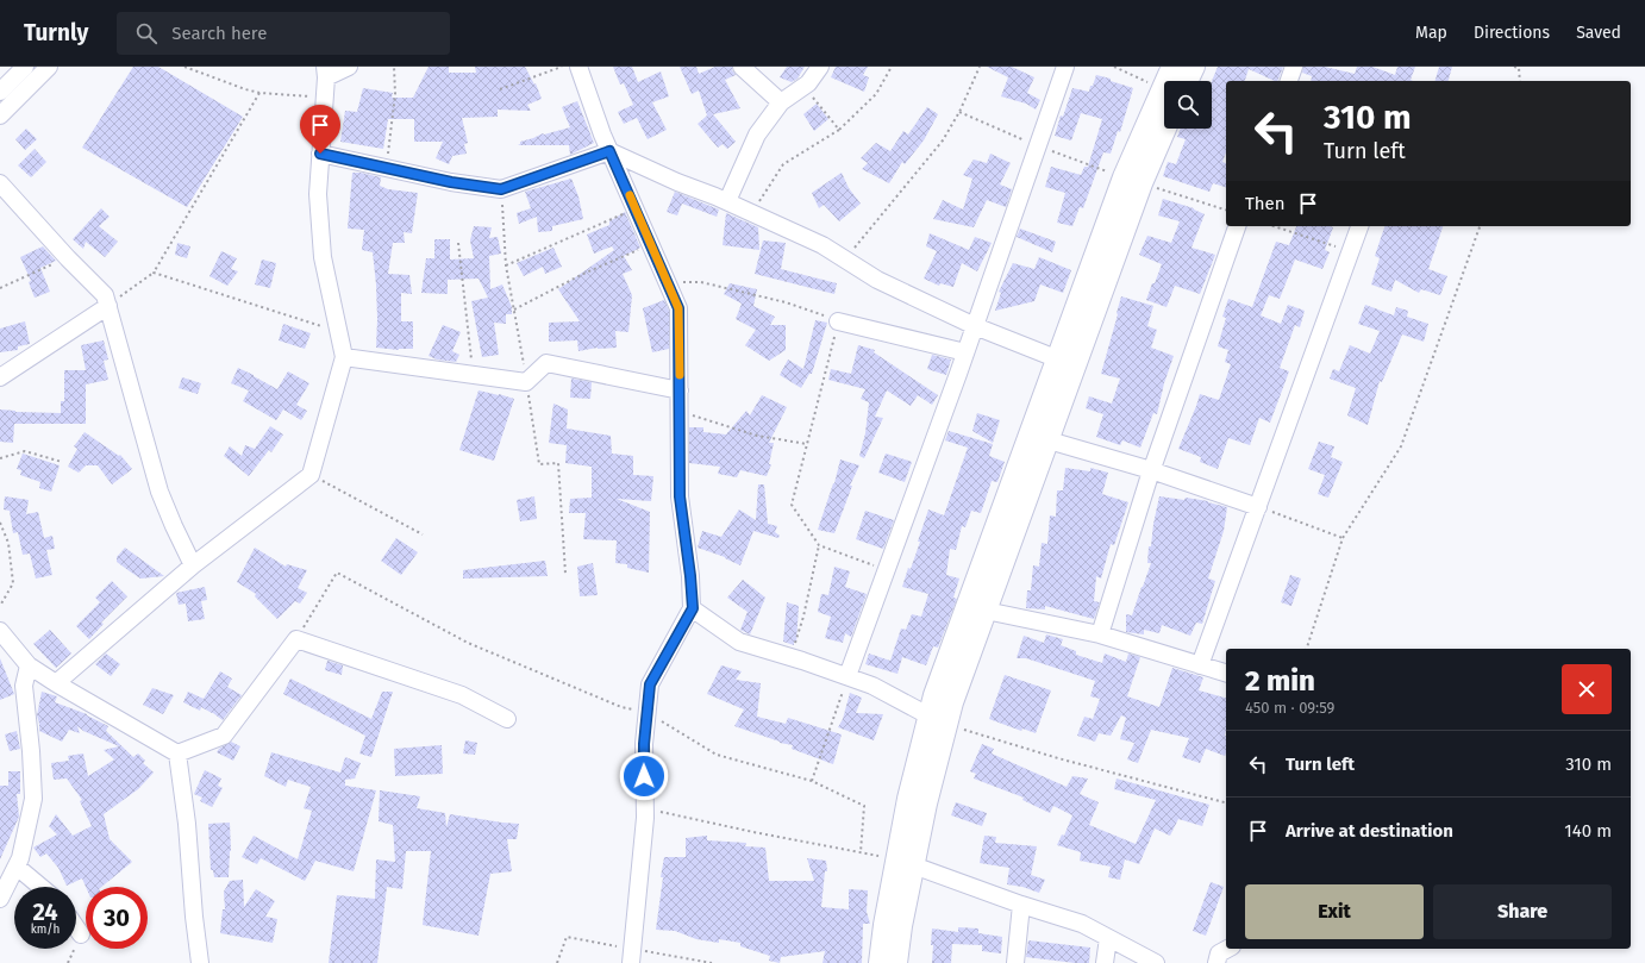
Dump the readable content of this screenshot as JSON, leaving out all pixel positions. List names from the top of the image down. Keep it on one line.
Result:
{"page":{"header":"Turnly","search":"Search here","nav":["Map","Directions","Saved"],"turn":["310 m","Turn left"],"then":"Then","heading":["2 min","450 m · 09:59"],"list":[{"name":"Turn left","value":"310 m"},{"name":"Arrive at destination","value":"140 m"}],"buttons":["Exit","Share"],"speed":"24 km/h","limit":"30"}}
